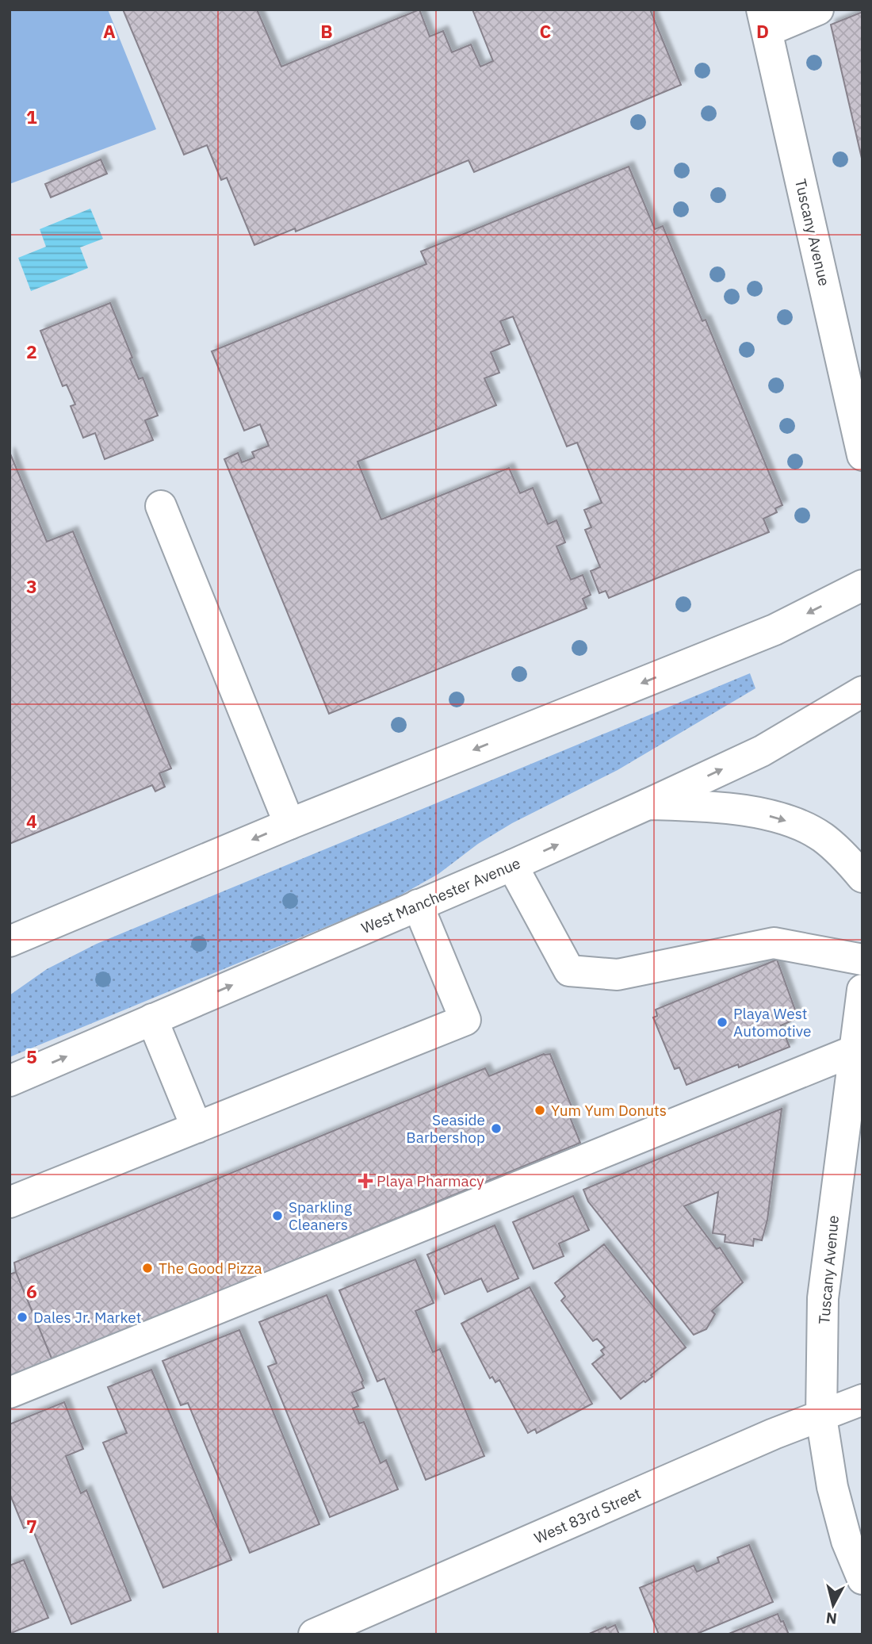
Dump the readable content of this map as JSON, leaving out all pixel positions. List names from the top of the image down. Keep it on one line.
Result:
{"streets":{"street":["Tuscany Avenue","West Manchester Avenue","West 83rd Street"]},"crossings":[["Tuscany Avenue","West 83rd Street"]],"places":{"other":["Playa West Automotive","Yum Yum Donuts","Seaside Barbershop","Sparkling Cleaners","The Good Pizza","Dales Jr. Market"],"health":["Playa Pharmacy"]},"north":"bottom","grid":{"columns":["A","B","C","D"],"rows":["1","2","3","4","5","6","7"]}}
